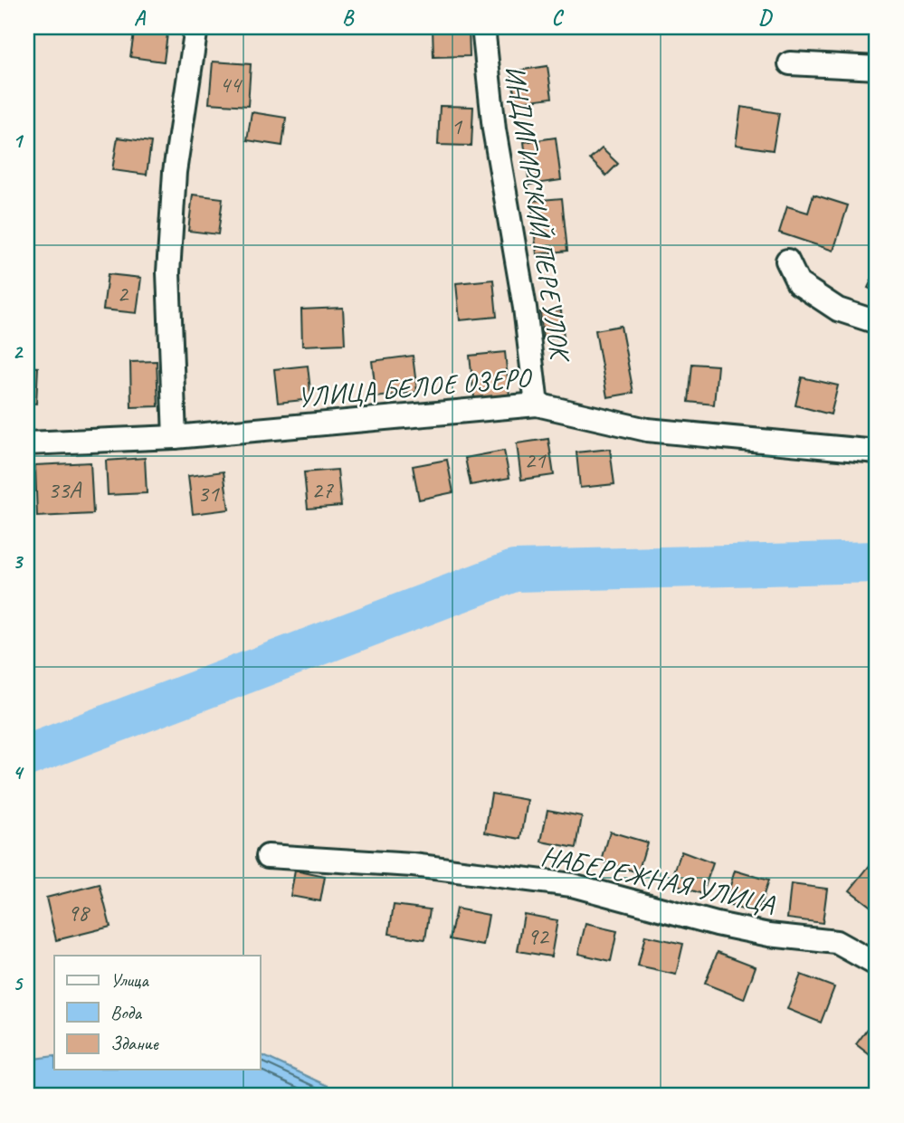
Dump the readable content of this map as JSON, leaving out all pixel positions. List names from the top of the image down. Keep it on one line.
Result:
{"streets":{"street":["ИНДИГИРСКИЙ ПЕРЕУЛОК","УЛИЦА БЕЛОЕ ОЗЕРО","НАБЕРЕЖНАЯ УЛИЦА"]},"crossings":[["ИНДИГИРСКИЙ ПЕРЕУЛОК","УЛИЦА БЕЛОЕ ОЗЕРО"]],"house_numbers":["44","1","2","21","33А","27","31","98","92"],"legend":["Улица","Вода","Здание"],"grid":{"columns":["A","B","C","D"],"rows":["1","2","3","4","5"]}}
